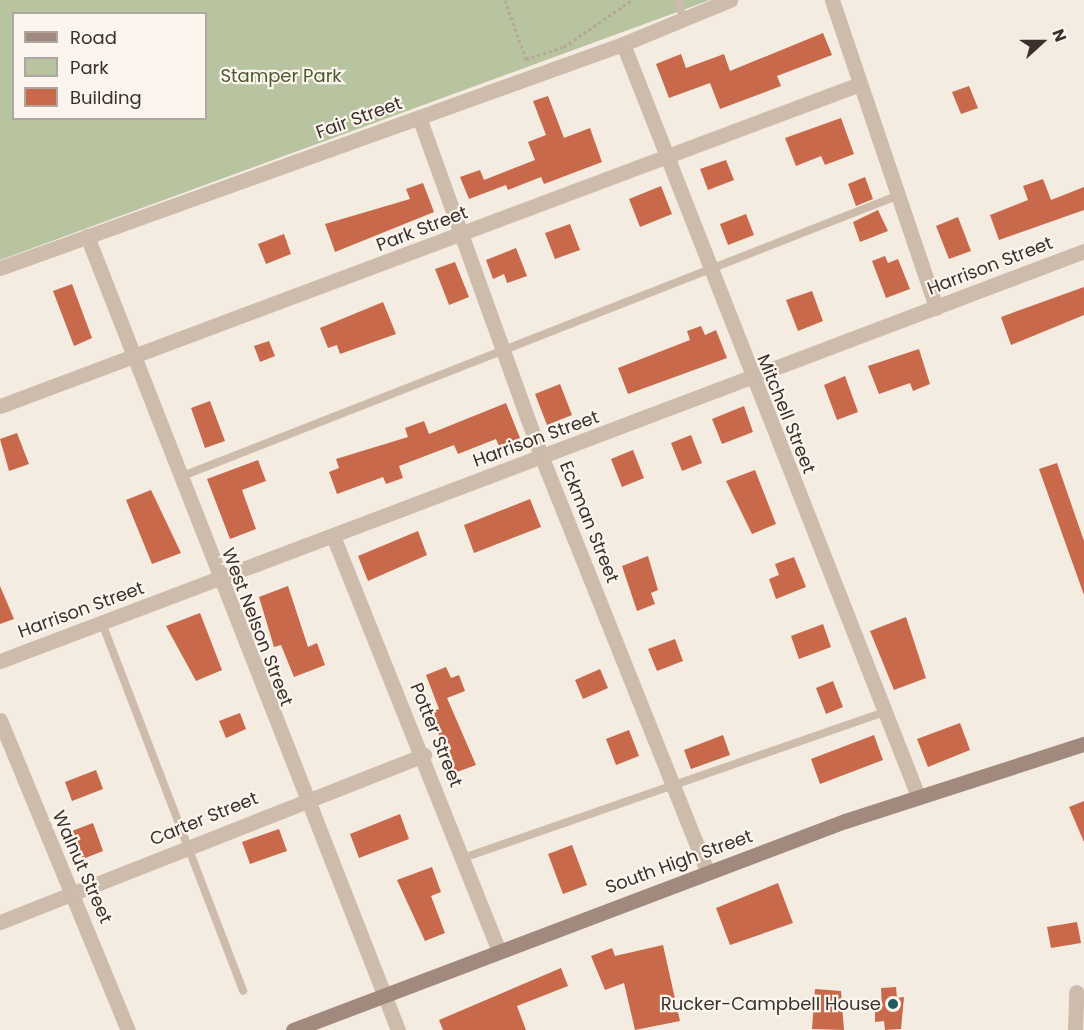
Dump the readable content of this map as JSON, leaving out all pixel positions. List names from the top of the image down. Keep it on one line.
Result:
{"streets":{"main road":["South High Street"],"street":["Fair Street","Park Street","Harrison Street","Mitchell Street","Eckman Street","West Nelson Street","Potter Street","Carter Street","Walnut Street"]},"crossings":[["Fair Street","Mitchell Street"],["Fair Street","Eckman Street"],["Fair Street","West Nelson Street"],["Park Street","Mitchell Street"],["Park Street","Eckman Street"],["Park Street","West Nelson Street"],["Harrison Street","Mitchell Street"],["Harrison Street","Eckman Street"],["Harrison Street","West Nelson Street"],["Harrison Street","Potter Street"],["Mitchell Street","South High Street"],["Eckman Street","South High Street"],["West Nelson Street","Carter Street"],["West Nelson Street","South High Street"],["Potter Street","Carter Street"],["Potter Street","South High Street"],["Carter Street","Walnut Street"]],"parks":["Stamper Park"],"places":["Rucker-Campbell House"],"legend":["Road","Park","Building"],"north":"right"}
